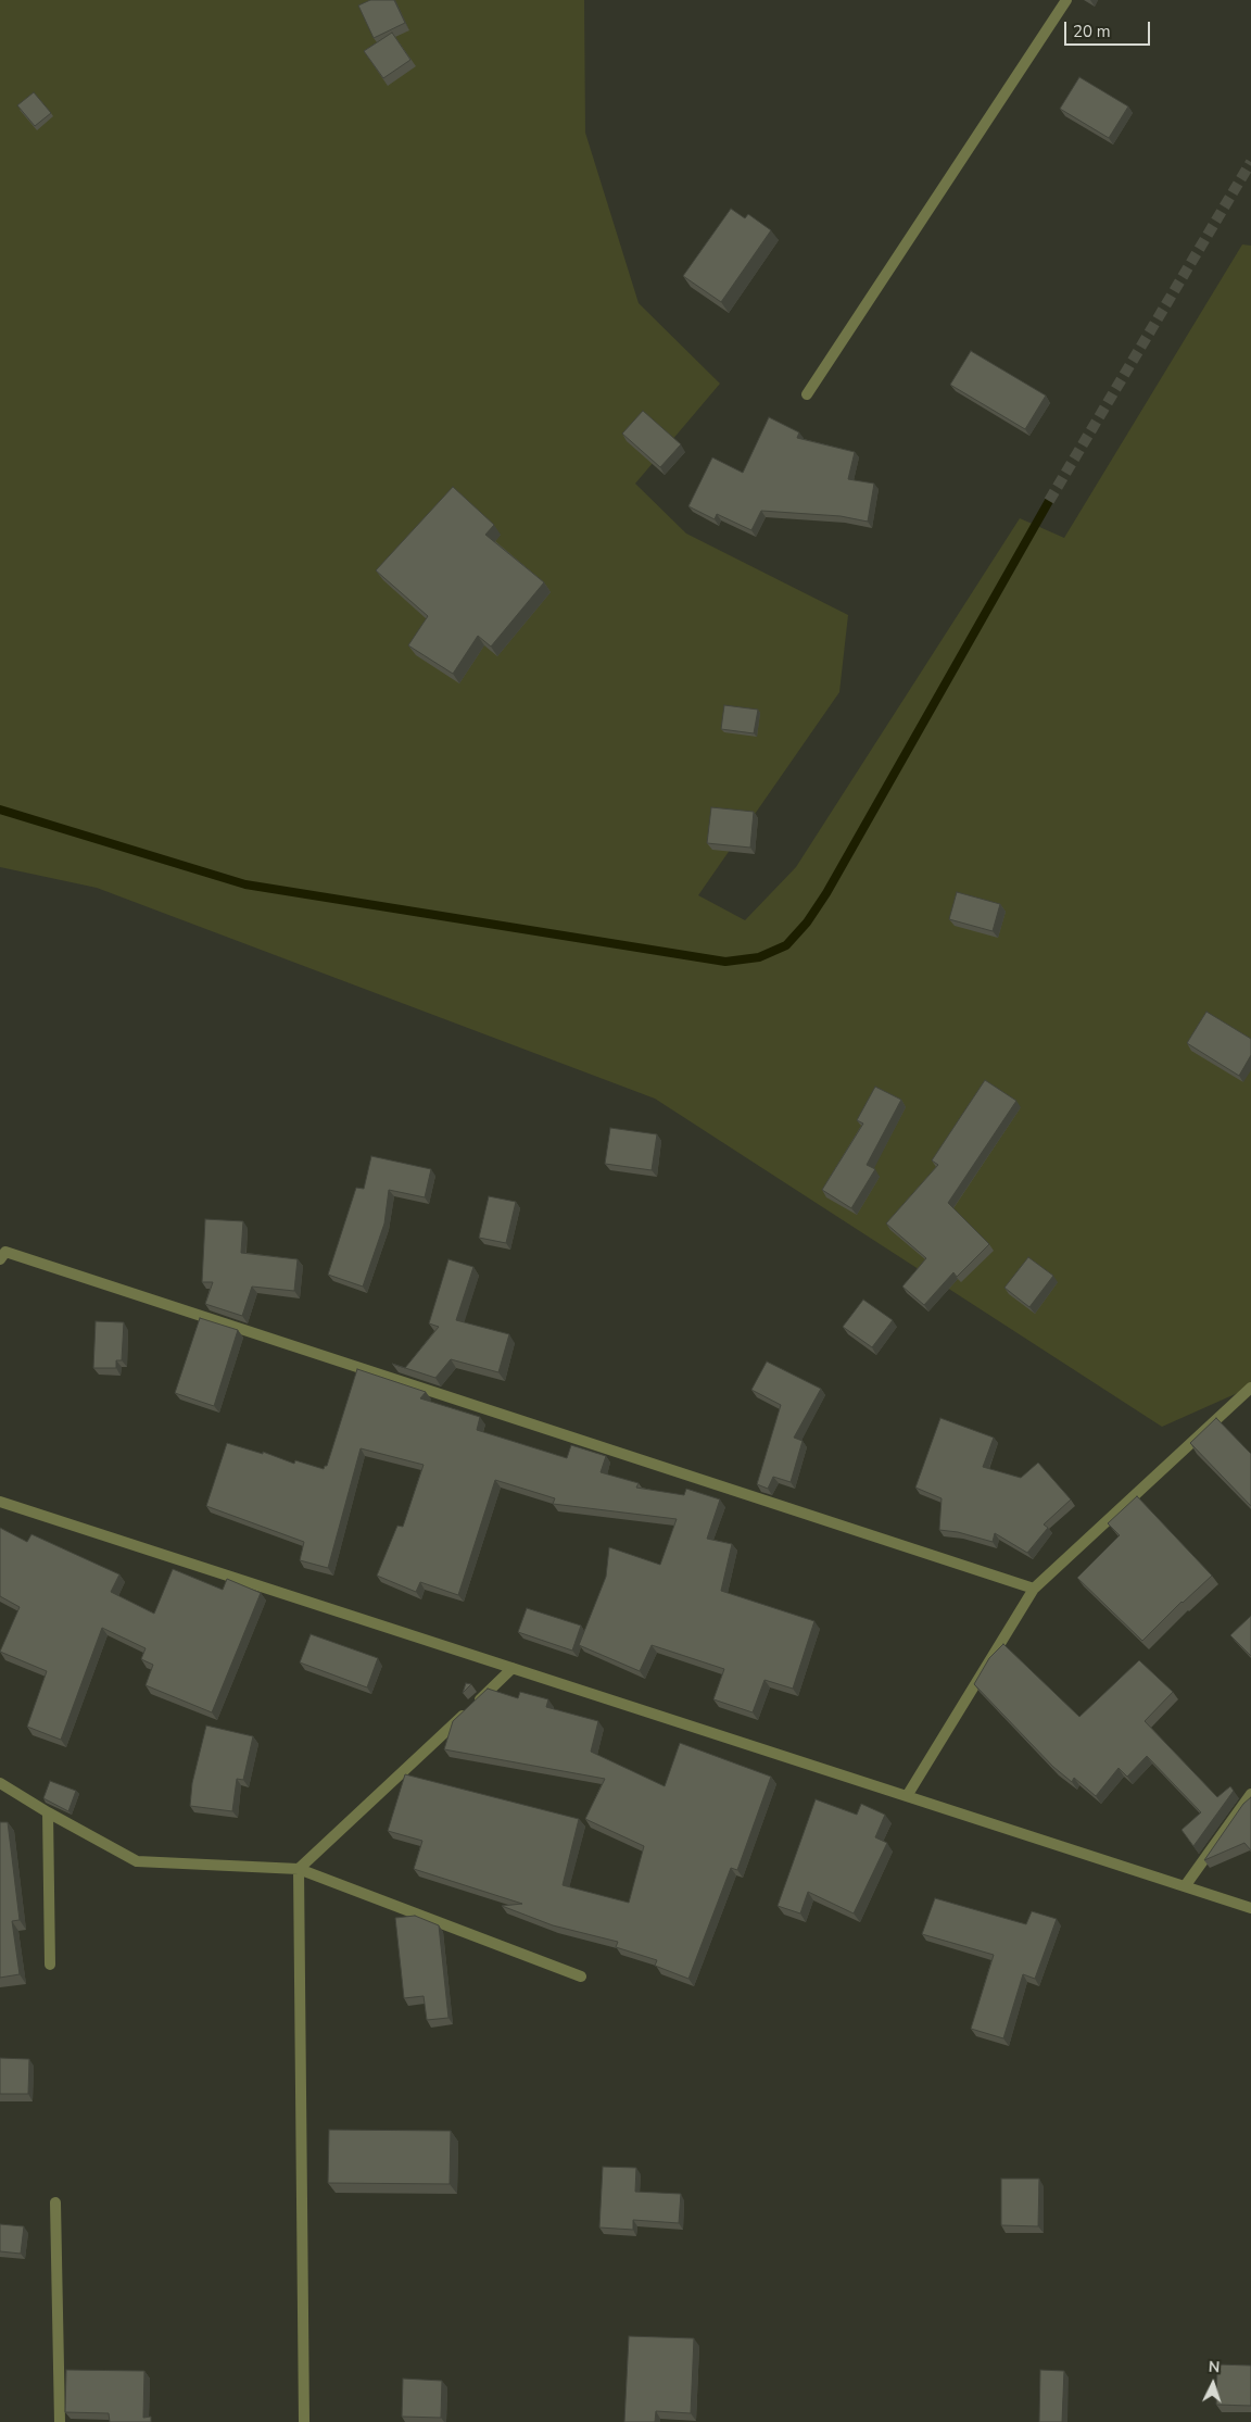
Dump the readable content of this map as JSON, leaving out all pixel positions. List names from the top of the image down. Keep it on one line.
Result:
{"scale_bar":"20 m","north":"top"}
